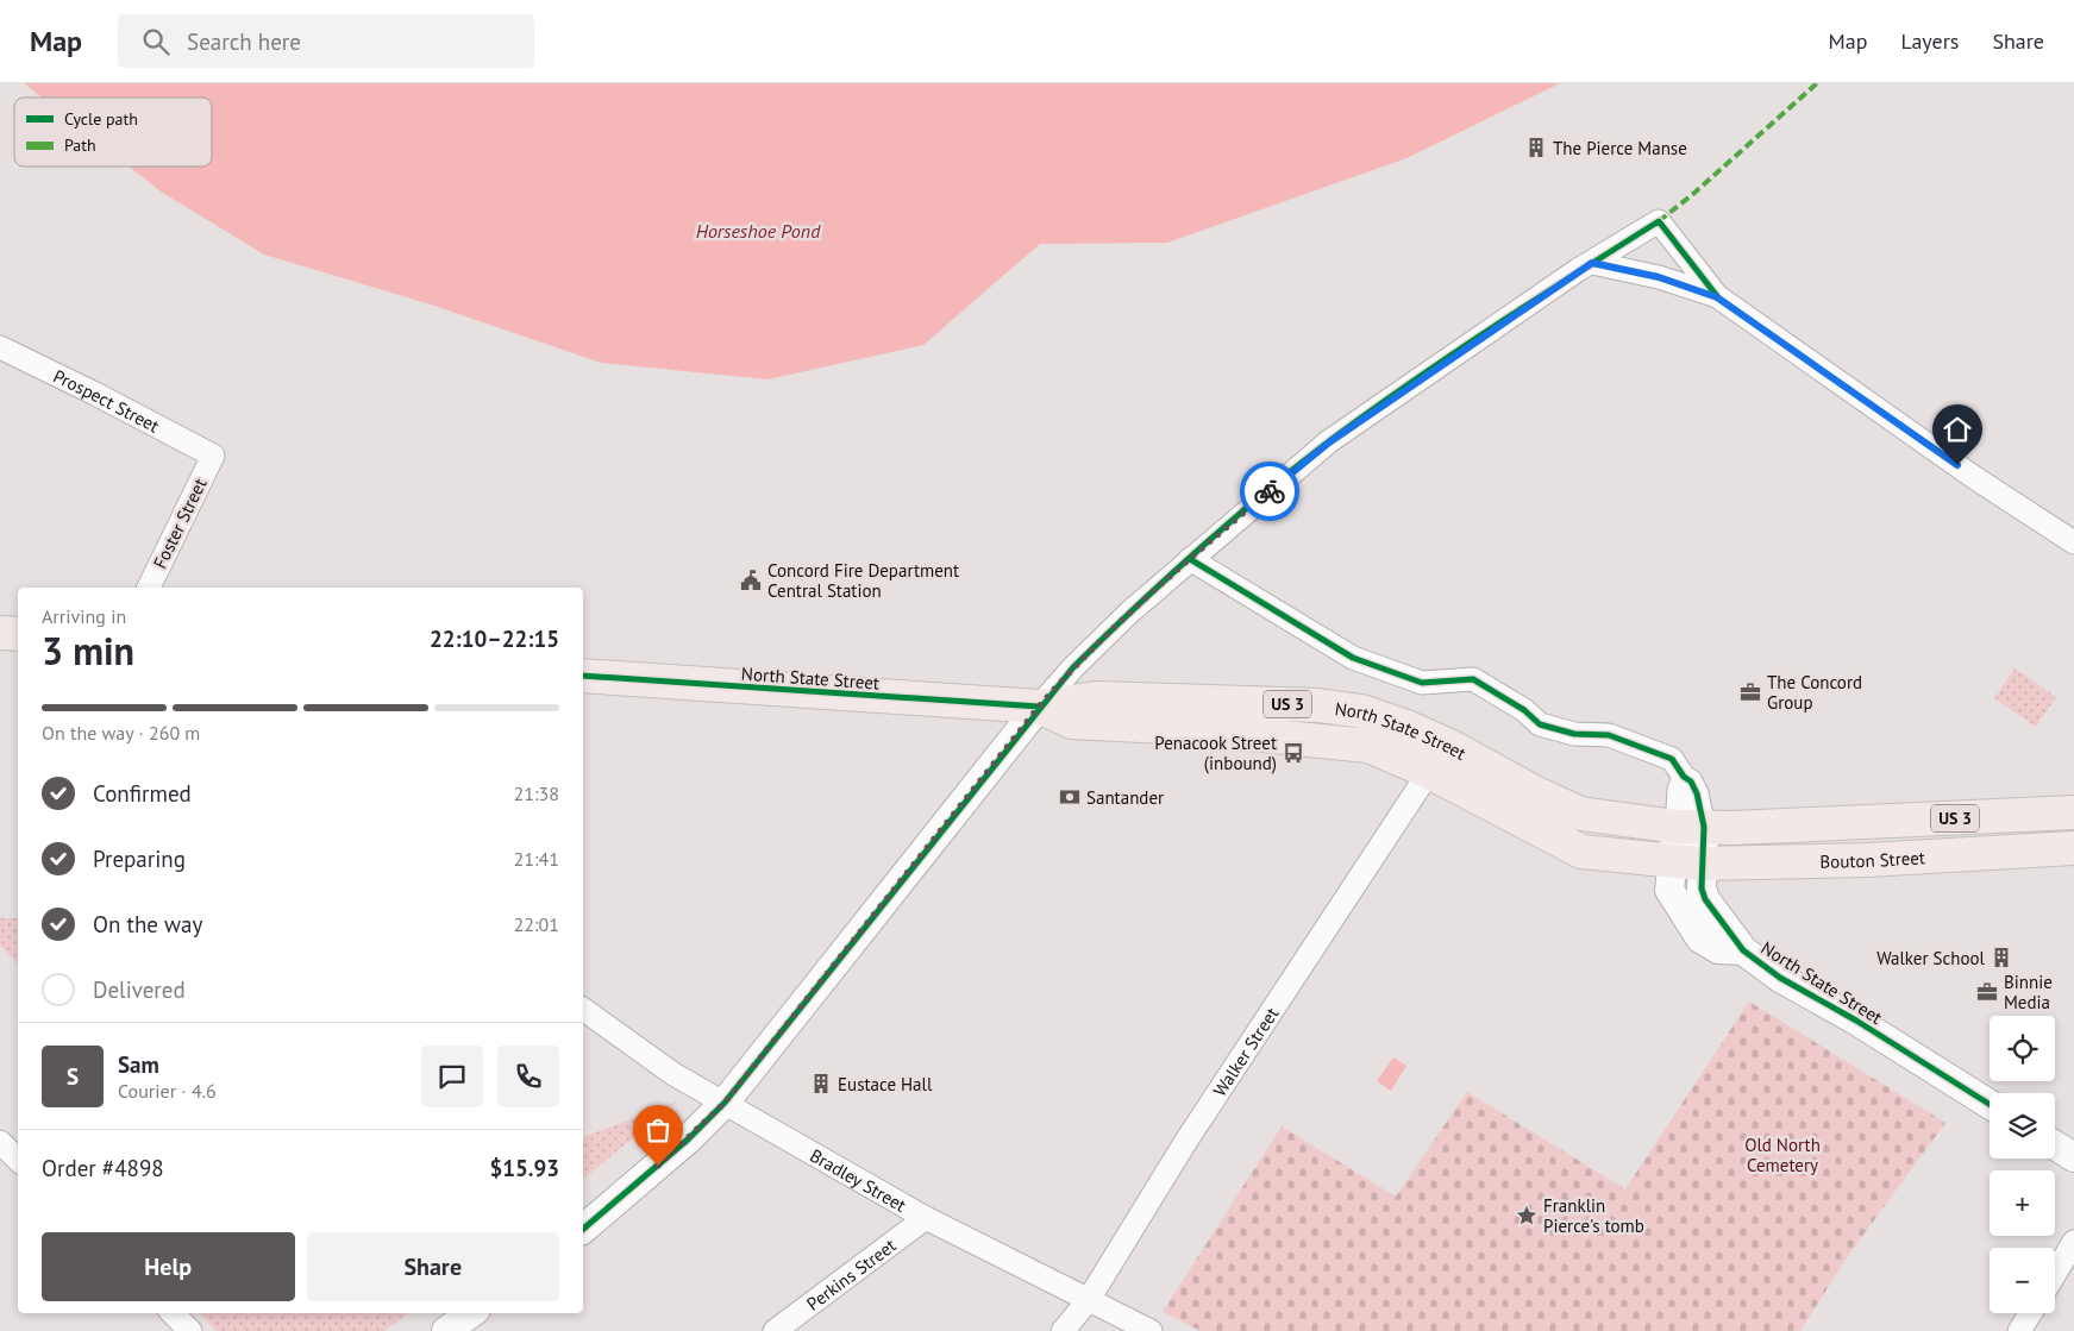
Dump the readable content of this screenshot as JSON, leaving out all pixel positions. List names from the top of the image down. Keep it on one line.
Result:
{"streets":{"main road":["North State Street","US 3","Bouton Street"],"street":["Prospect Street","Foster Street","Walker Street","Bradley Street","Perkins Street"]},"crossings":[["Prospect Street","Foster Street"],["North State Street","Bouton Street"],["North State Street","Walker Street"],["Walker Street","Bradley Street"],["Bradley Street","Perkins Street"]],"water":["Horseshoe Pond"],"parks":["Old North Cemetery"],"places":{"building":["The Pierce Manse","Walker School","Eustace Hall"],"public building":["Concord Fire Department Central Station"],"office":["The Concord Group","Binnie Media"],"bus stop":["Penacook Street (inbound)"],"bank":["Santander"],"place":["Franklin Pierce's tomb"]},"legend":["Cycle path","Path"],"page":{"header":"Map","search":"Search here","nav":["Map","Layers","Share"],"heading":["3 min","Arriving in","22:10–22:15"],"panel":["Sam","Courier · 4.6","Order #4898","$15.93"],"bar":"On the way · 260 m","list":[["Confirmed","21:38"],["Preparing","21:41"],["On the way","22:01"],"Delivered"],"map_buttons":["+","−"],"round":"S","buttons":["Help","Share"]}}
